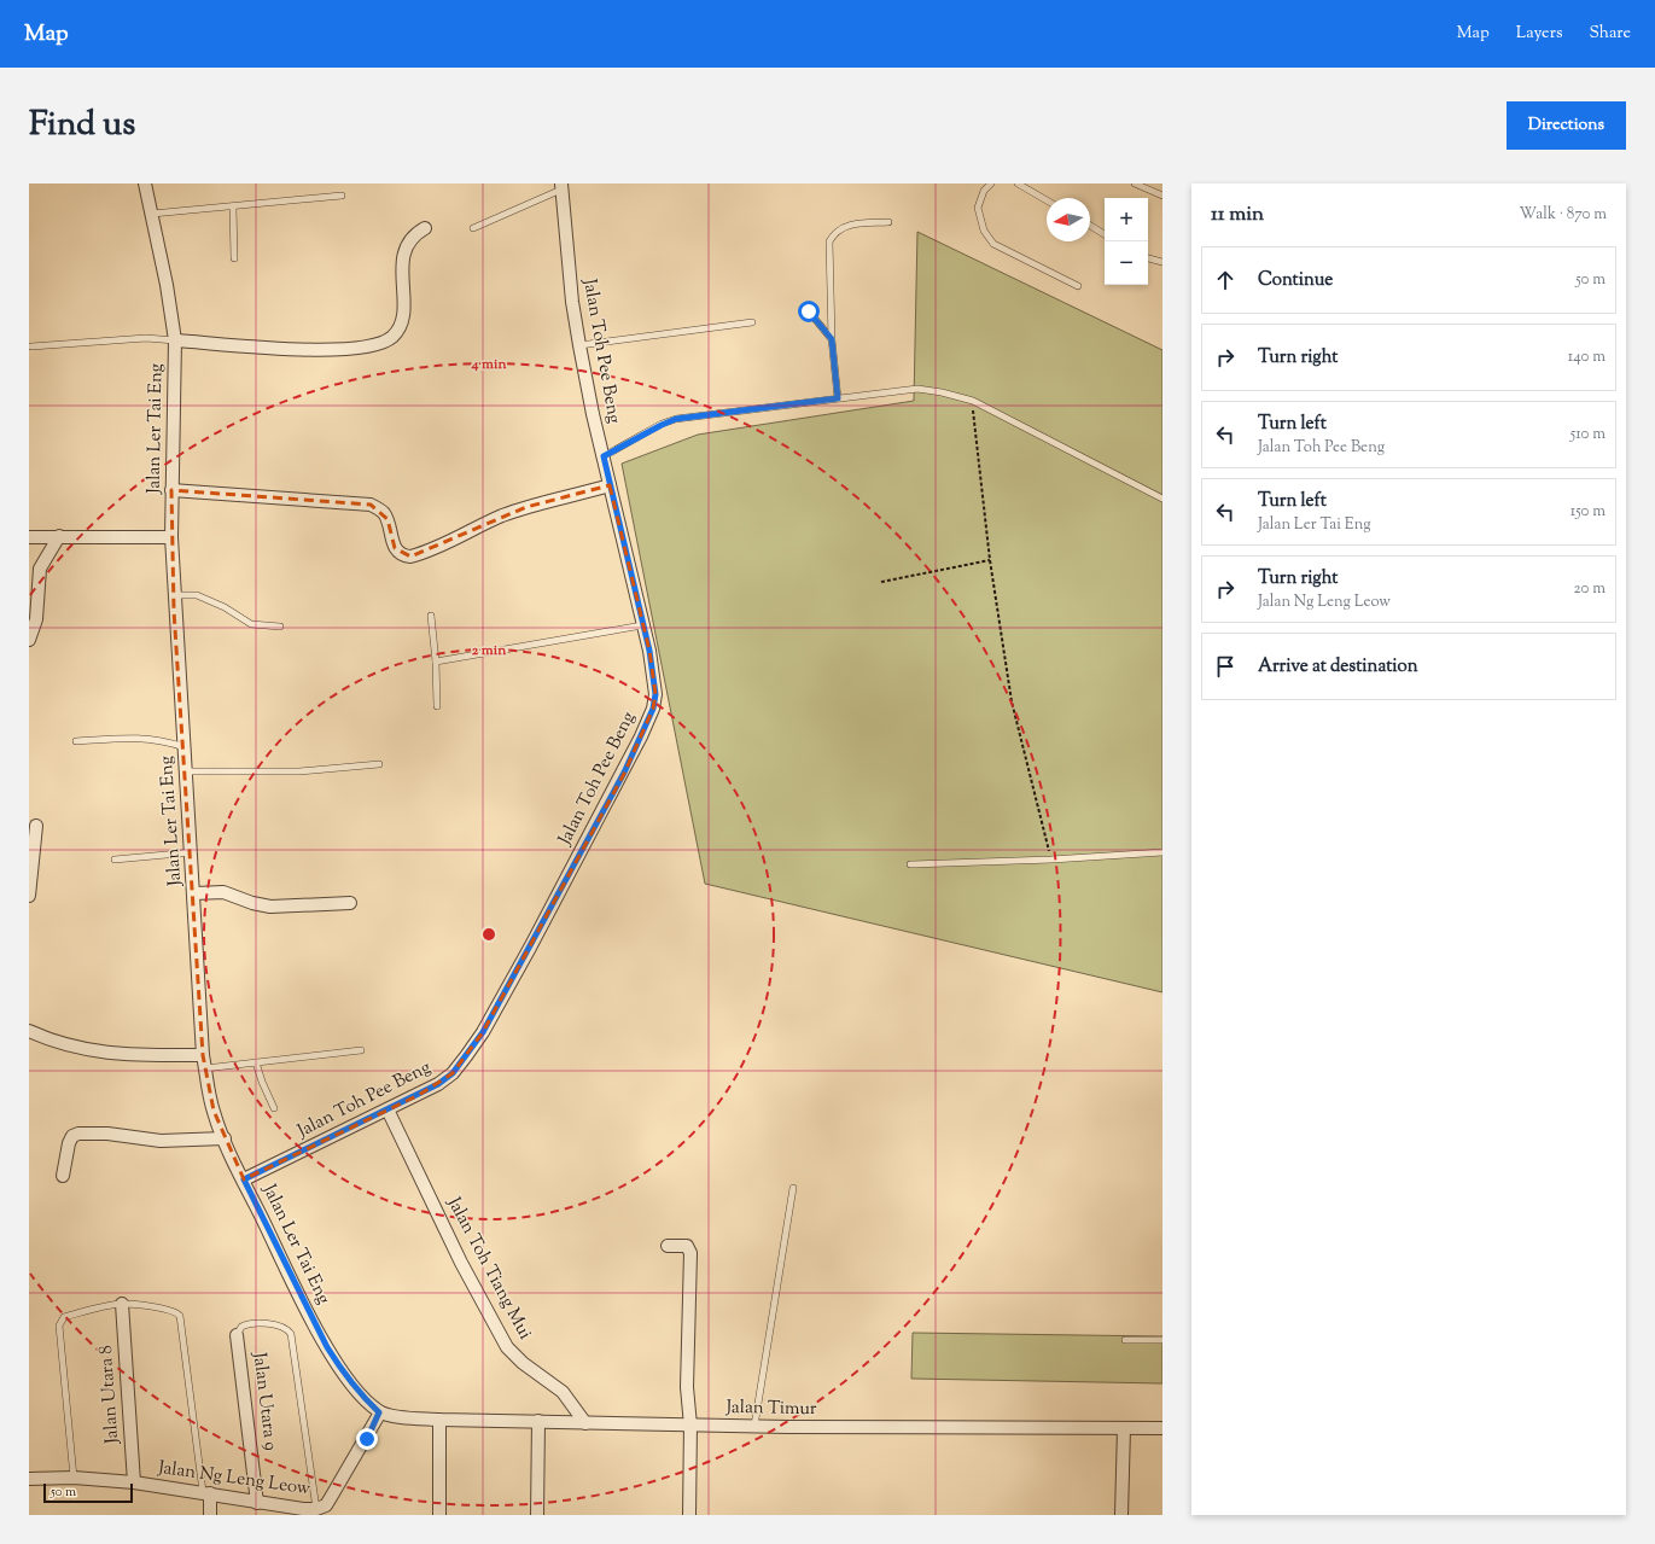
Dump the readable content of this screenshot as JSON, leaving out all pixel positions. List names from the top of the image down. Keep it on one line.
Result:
{"streets":{"street":["Jalan Toh Pee Beng","Jalan Ler Tai Eng","Jalan Toh Tiang Mui","Jalan Utara 8","Jalan Utara 9","Jalan Timur","Jalan Ng Leng Leow"]},"crossings":[["Jalan Toh Pee Beng","Jalan Ler Tai Eng"],["Jalan Toh Pee Beng","Jalan Toh Tiang Mui"],["Jalan Ler Tai Eng","Jalan Timur"],["Jalan Ler Tai Eng","Jalan Ng Leng Leow"],["Jalan Toh Tiang Mui","Jalan Timur"],["Jalan Utara 8","Jalan Ng Leng Leow"],["Jalan Utara 9","Jalan Ng Leng Leow"],["Jalan Timur","Jalan Ng Leng Leow"]],"scale_bar":"50 m","north":"left","page":{"header":"Map","nav":["Map","Layers","Share"],"title":"Find us","buttons":"Directions","heading":["11 min","Walk · 870 m"],"map_buttons":["+","−"],"list":[["Continue","50 m"],["Turn right","140 m"],["Turn left","Jalan Toh Pee Beng","510 m"],["Turn left","Jalan Ler Tai Eng","150 m"],["Turn right","Jalan Ng Leng Leow","20 m"],"Arrive at destination"],"scale":"50 m"},"rings":["4 min","2 min"]}
